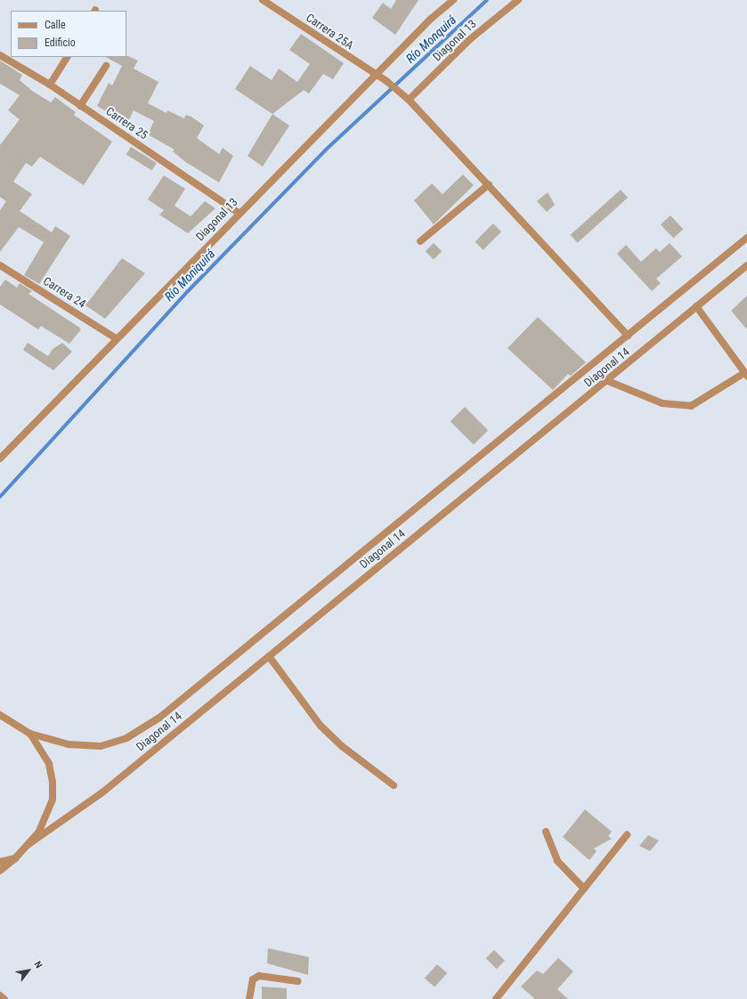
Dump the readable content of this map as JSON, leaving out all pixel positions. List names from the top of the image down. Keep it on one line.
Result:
{"streets":{"street":["Carrera 25A","Diagonal 13","Carrera 25","Carrera 24","Diagonal 14"]},"crossings":[["Carrera 25A","Diagonal 13"],["Carrera 25A","Diagonal 14"],["Diagonal 13","Carrera 25"],["Diagonal 13","Carrera 24"]],"water":["Río Monquirá","Río Moniquirá"],"legend":["Calle","Edificio"],"north":"top right"}
